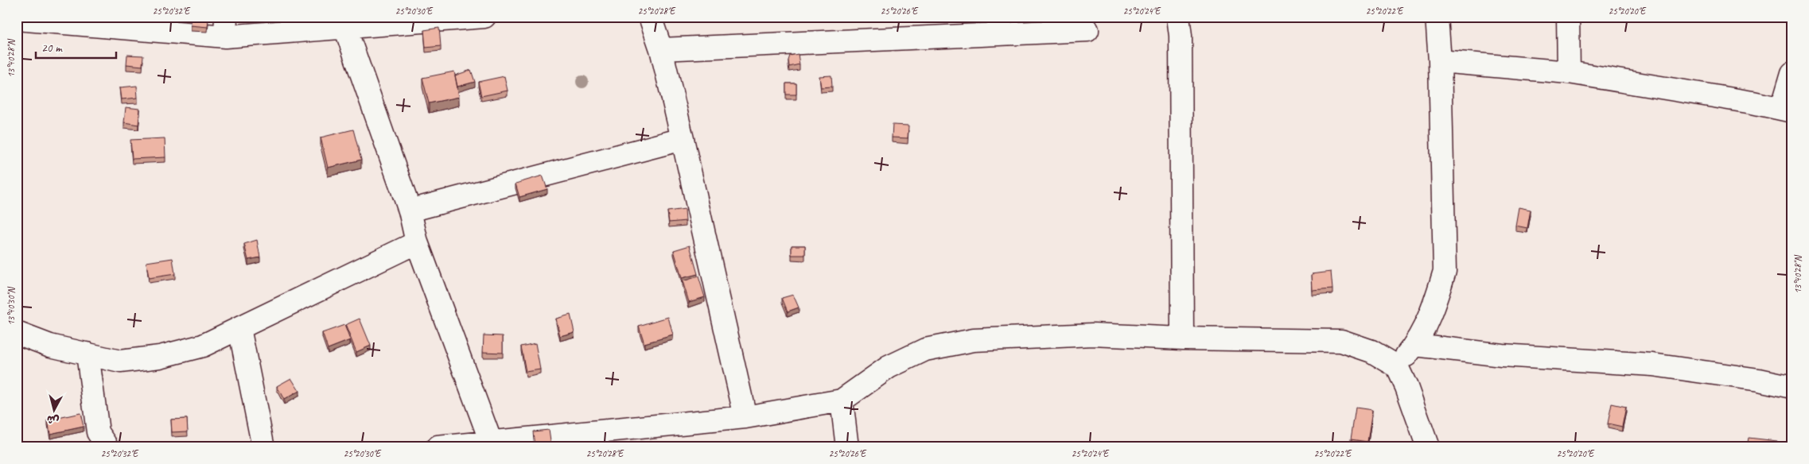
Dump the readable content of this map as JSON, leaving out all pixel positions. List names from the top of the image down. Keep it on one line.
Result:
{"scale_bar":"20 m","north":"bottom","coordinates":["25°20'32\"E","25°20'30\"E","25°20'28\"E","25°20'26\"E","25°20'24\"E","25°20'22\"E","25°20'20\"E","13°40'28\"N","13°40'30\"N"]}
